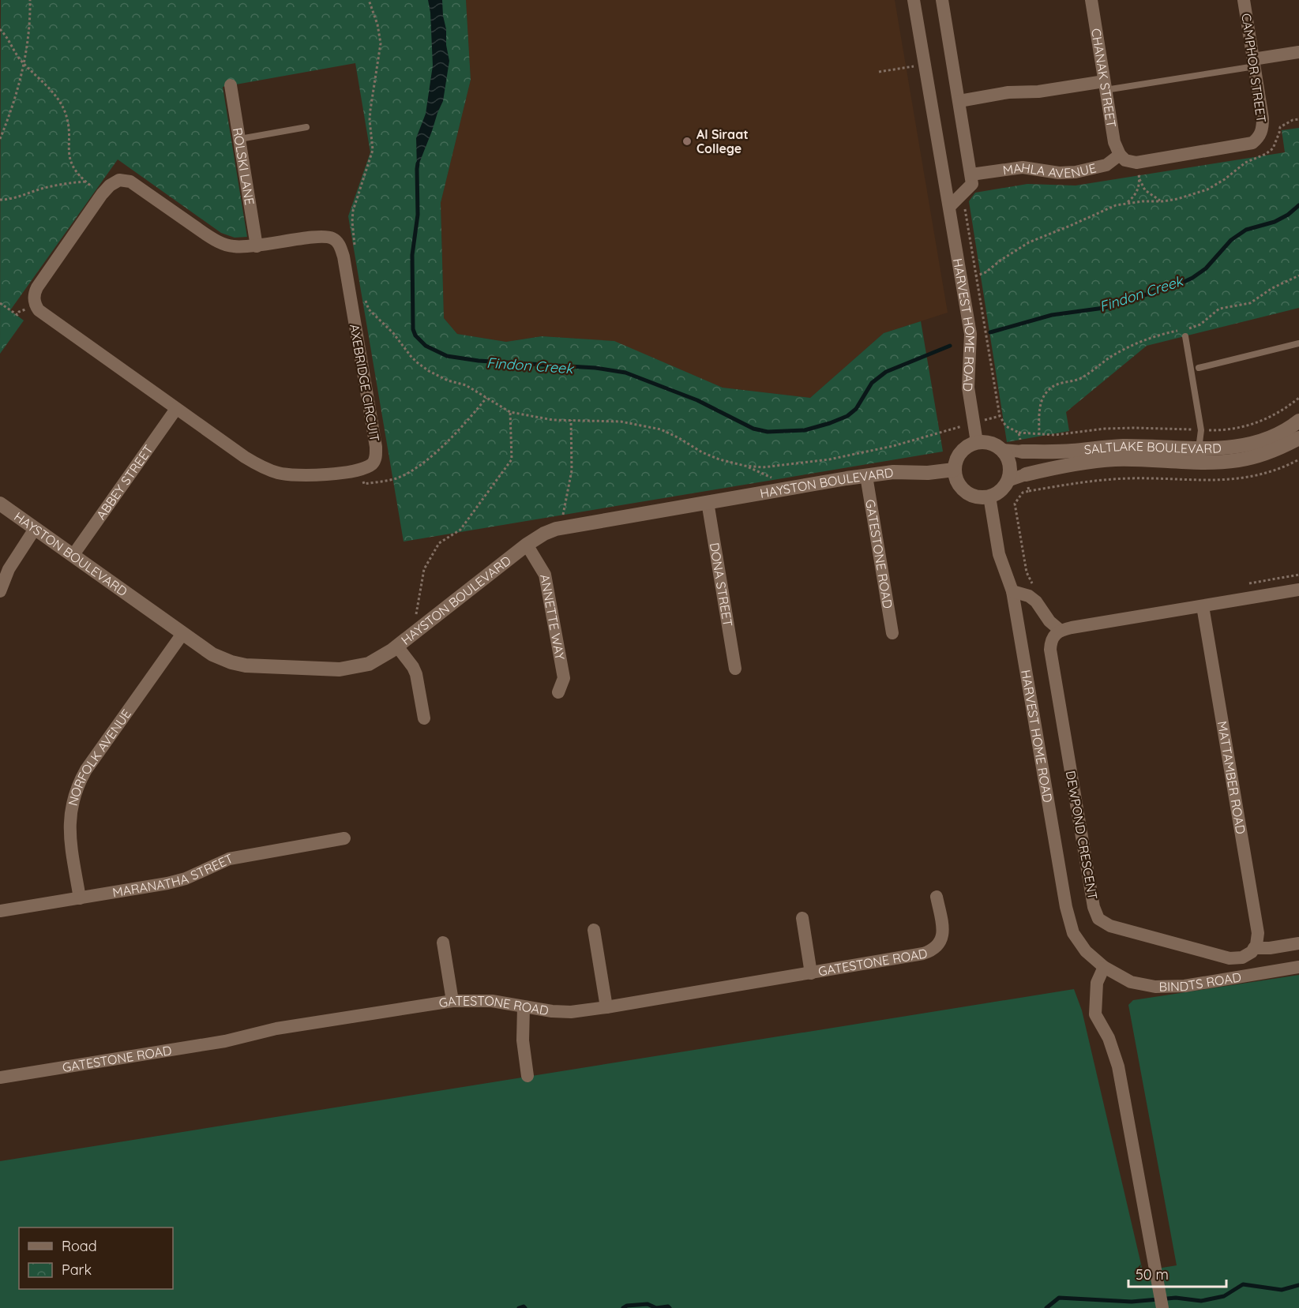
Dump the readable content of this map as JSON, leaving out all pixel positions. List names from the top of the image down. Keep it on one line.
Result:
{"streets":{"street":["CAMPHOR STREET","CHANAK STREET","ROLSKI LANE","MAHLA AVENUE","HARVEST HOME ROAD","AXEBRIDGE CIRCUIT","SALTLAKE BOULEVARD","ABBEY STREET","HAYSTON BOULEVARD","GATESTONE ROAD","DONA STREET","ANNETTE WAY","NORFOLK AVENUE","MATTAMBER ROAD","DEWPOND CRESCENT","MARANATHA STREET","BINDTS ROAD"]},"crossings":[["CHANAK STREET","MAHLA AVENUE"],["ROLSKI LANE","AXEBRIDGE CIRCUIT"],["HARVEST HOME ROAD","SALTLAKE BOULEVARD"],["HARVEST HOME ROAD","HAYSTON BOULEVARD"],["HARVEST HOME ROAD","BINDTS ROAD"],["SALTLAKE BOULEVARD","HAYSTON BOULEVARD"],["ABBEY STREET","HAYSTON BOULEVARD"],["HAYSTON BOULEVARD","GATESTONE ROAD"],["HAYSTON BOULEVARD","DONA STREET"],["HAYSTON BOULEVARD","ANNETTE WAY"],["HAYSTON BOULEVARD","NORFOLK AVENUE"],["NORFOLK AVENUE","MARANATHA STREET"],["MATTAMBER ROAD","DEWPOND CRESCENT"]],"water":["Findon Creek"],"places":["Al Siraat College"],"legend":["Road","Park"],"scale_bar":"50 m"}
